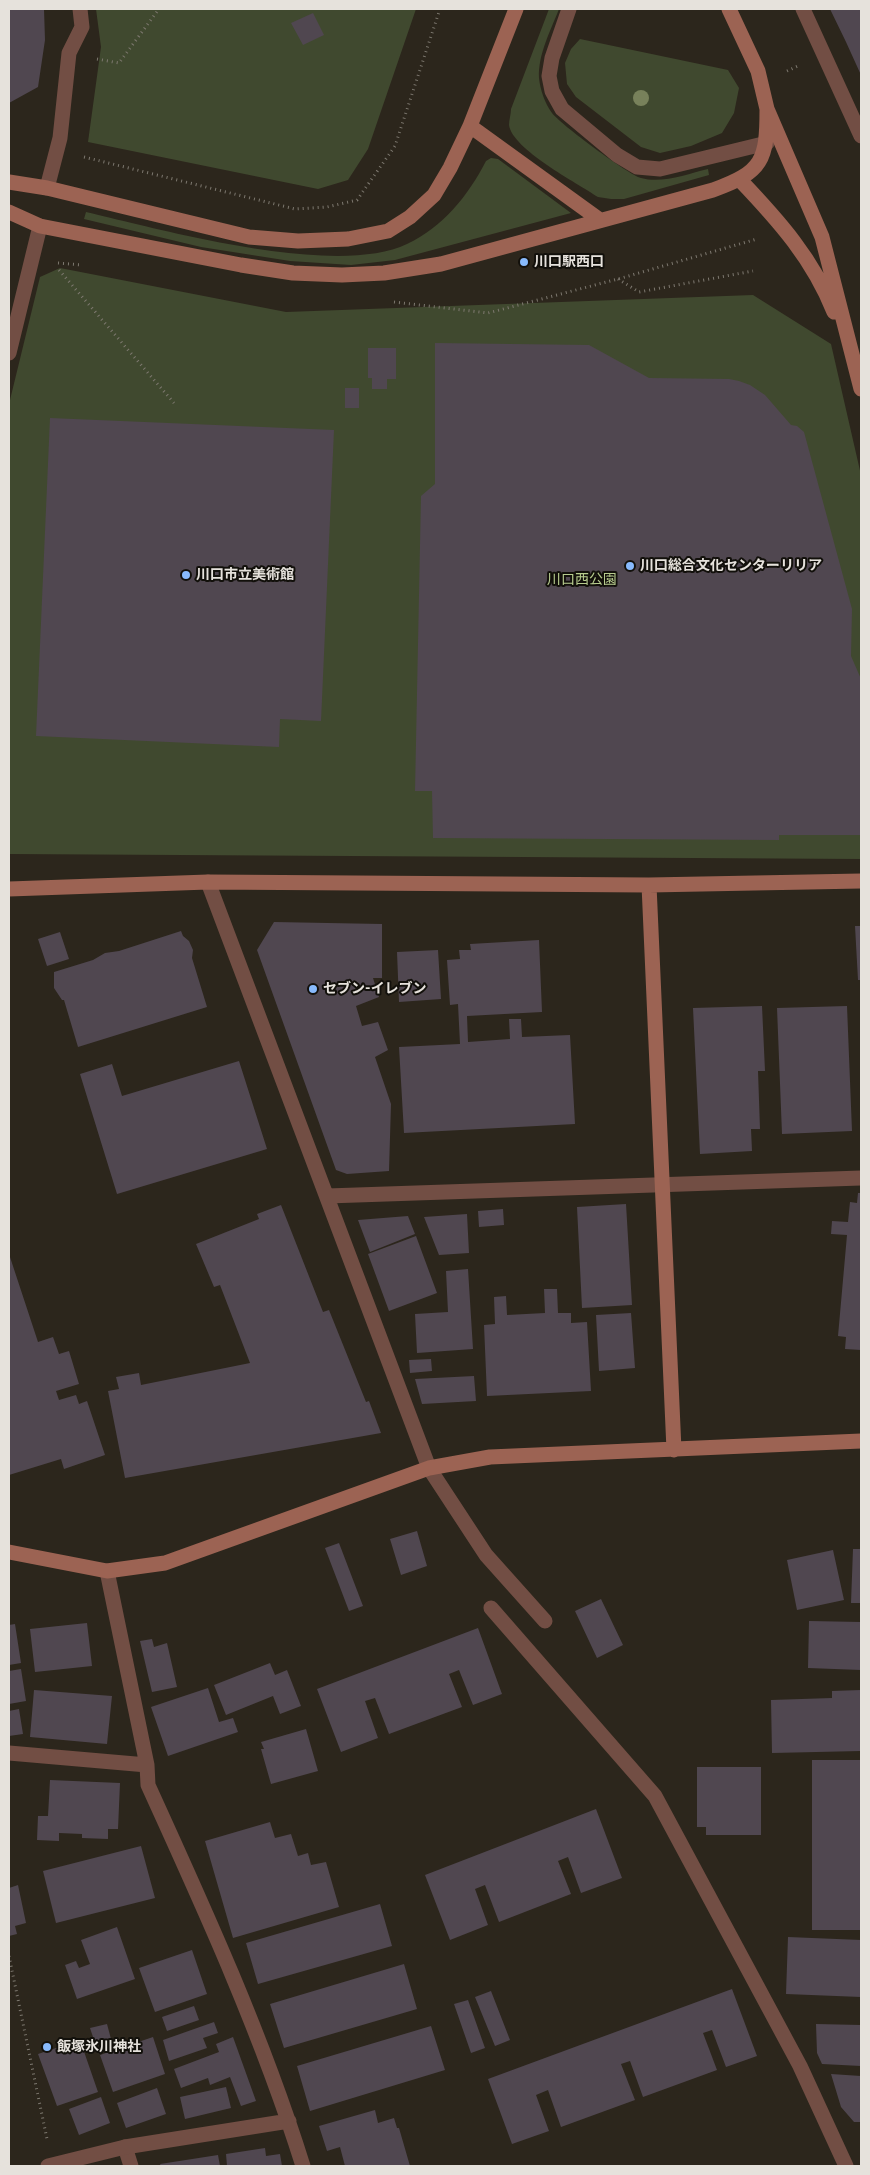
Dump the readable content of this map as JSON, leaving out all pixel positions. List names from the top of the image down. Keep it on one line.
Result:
{"parks":["川口西公園"],"places":["川口駅西口","川口総合文化センターリリア","川口市立美術館","セブン-イレブン","飯塚氷川神社"]}
